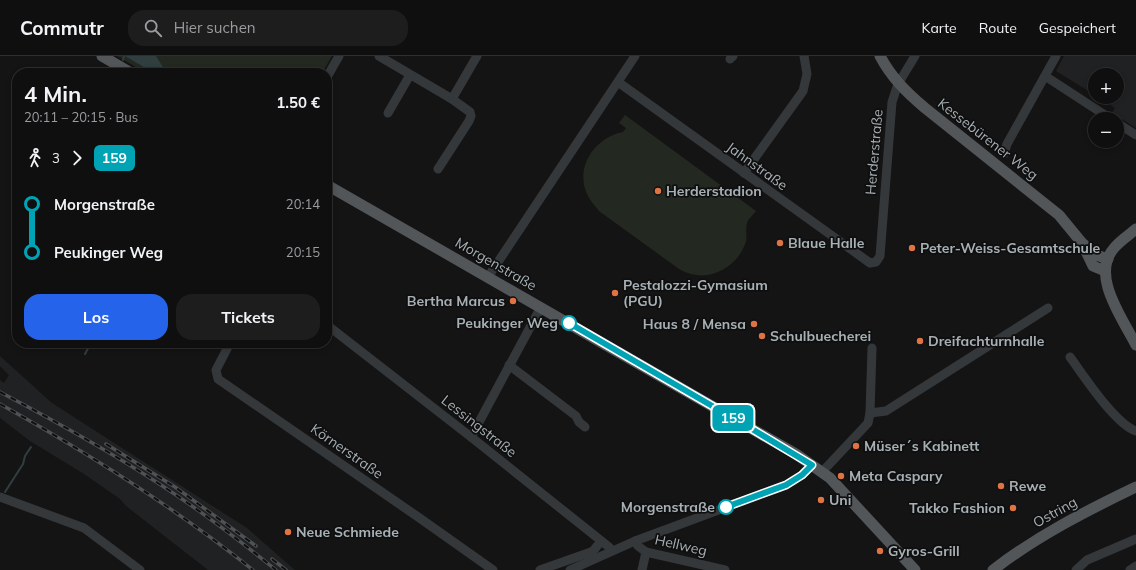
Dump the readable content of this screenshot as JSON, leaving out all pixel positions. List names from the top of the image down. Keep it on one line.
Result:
{"streets":{"main road":["Kessebürener Weg","Morgenstraße","Ostring"],"street":["Herderstraße","Jahnstraße","Lessingstraße","Körnerstraße","Hellweg"]},"crossings":[["Kessebürener Weg","Herderstraße"],["Herderstraße","Jahnstraße"]],"places":["Herderstadion","Blaue Halle","Peter-Weiss-Gesamtschule","Pestalozzi-Gymasium (PGU)","Bertha Marcus","Peukinger Weg","Haus 8 / Mensa","Schulbuecherei","Dreifachturnhalle","Müser´s Kabinett","Meta Caspary","Rewe","Uni","Morgenstraße","Takko Fashion","Neue Schmiede","Gyros-Grill"],"lines":["bus line 159"],"page":{"header":"Commutr","search":"Hier suchen","nav":["Karte","Route","Gespeichert"],"on_map":"159","map_buttons":["+","−"],"heading":["4 Min.","20:11 – 20:15 · Bus","1.50 €"],"legs":["3","159"],"list":[{"name":"Morgenstraße","value":"20:14"},{"name":"Peukinger Weg","value":"20:15"}],"buttons":["Los","Tickets"]}}
